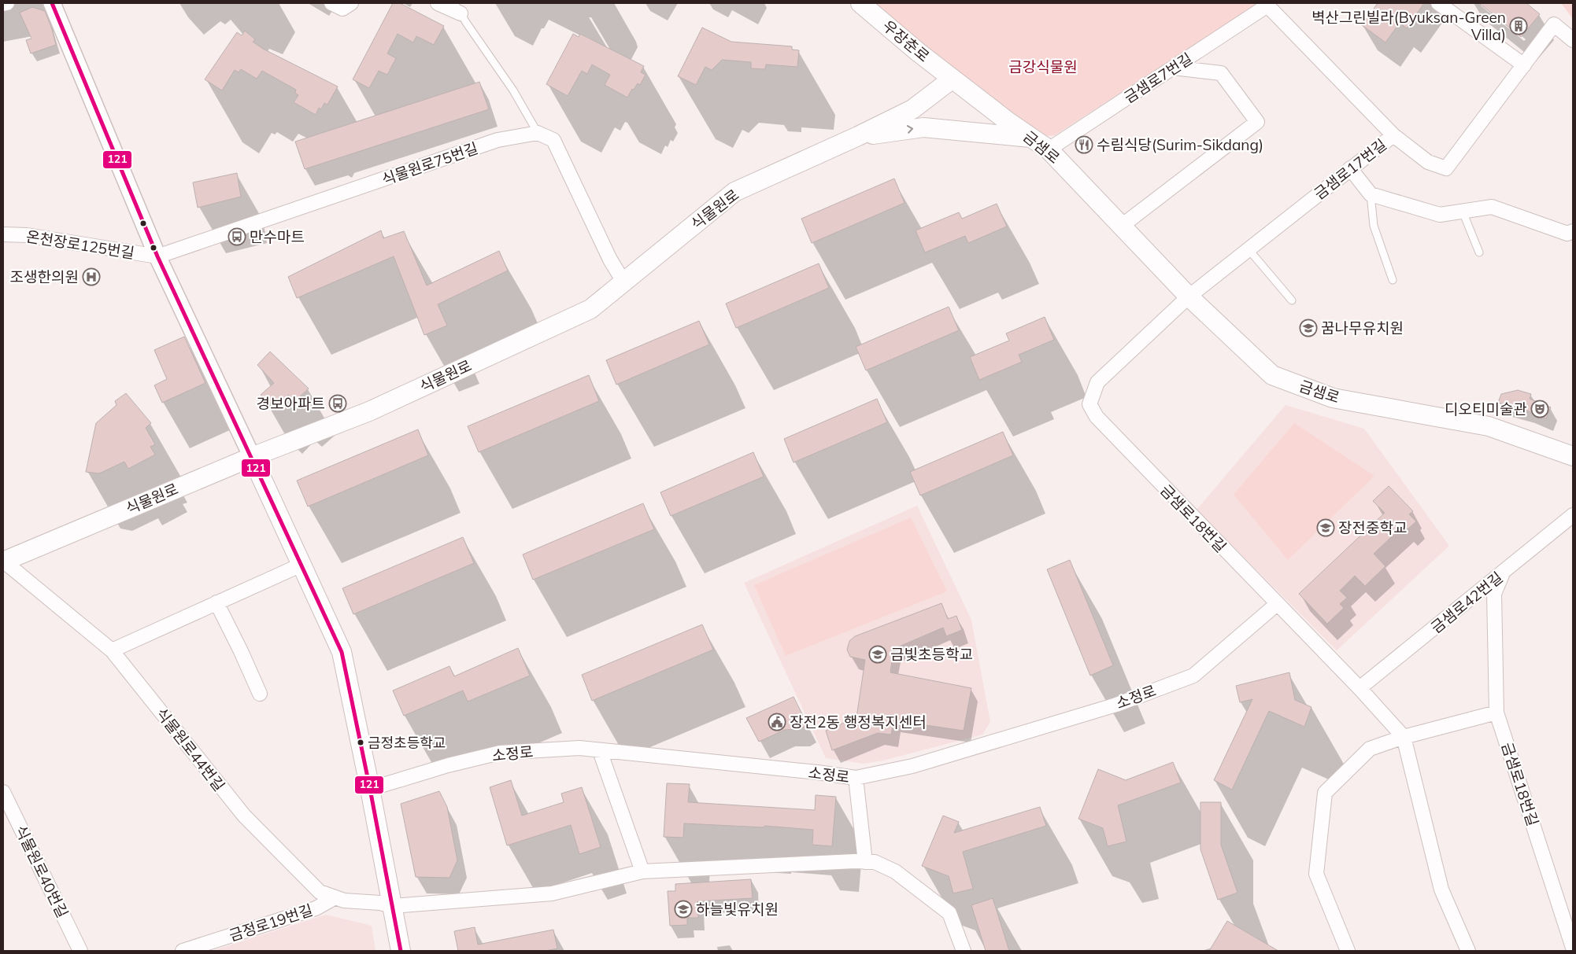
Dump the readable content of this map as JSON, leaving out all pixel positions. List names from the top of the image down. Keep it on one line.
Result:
{"streets":{"main road":["우장춘로","금샘로","식물원로"],"street":["금샘로7번길","식물원로75번길","금샘로17번길","온천장로125번길","금샘로18번길","금샘로42번길","소정로","식물원로44번길","식물원로40번길","금정로19번길"]},"crossings":[["우장춘로","금샘로"],["우장춘로","식물원로"],["금샘로7번길","금샘로"],["금샘로7번길","금샘로17번길"],["금샘로","금샘로17번길"],["금샘로","식물원로"],["금샘로","금샘로18번길"],["식물원로75번길","온천장로125번길"],["금샘로17번길","금샘로18번길"],["식물원로","식물원로44번길"],["금샘로18번길","금샘로42번길"],["금샘로18번길","소정로"],["식물원로44번길","금정로19번길"]],"parks":["금강식물원"],"places":{"building":["벽산그린빌라(Byuksan-Green Villa)"],"restaurant":["수림식당(Surim-Sikdang)"],"bus stop":["만수마트","경보아파트"],"hospital":["조생한의원"],"school or university":["꿈나무유치원","장전중학교","금빛초등학교","하늘빛유치원"],"theatre":["디오티미술관"],"public building":["장전2동 행정복지센터"],"other":["금정초등학교"]},"lines":["transit line 121"]}
